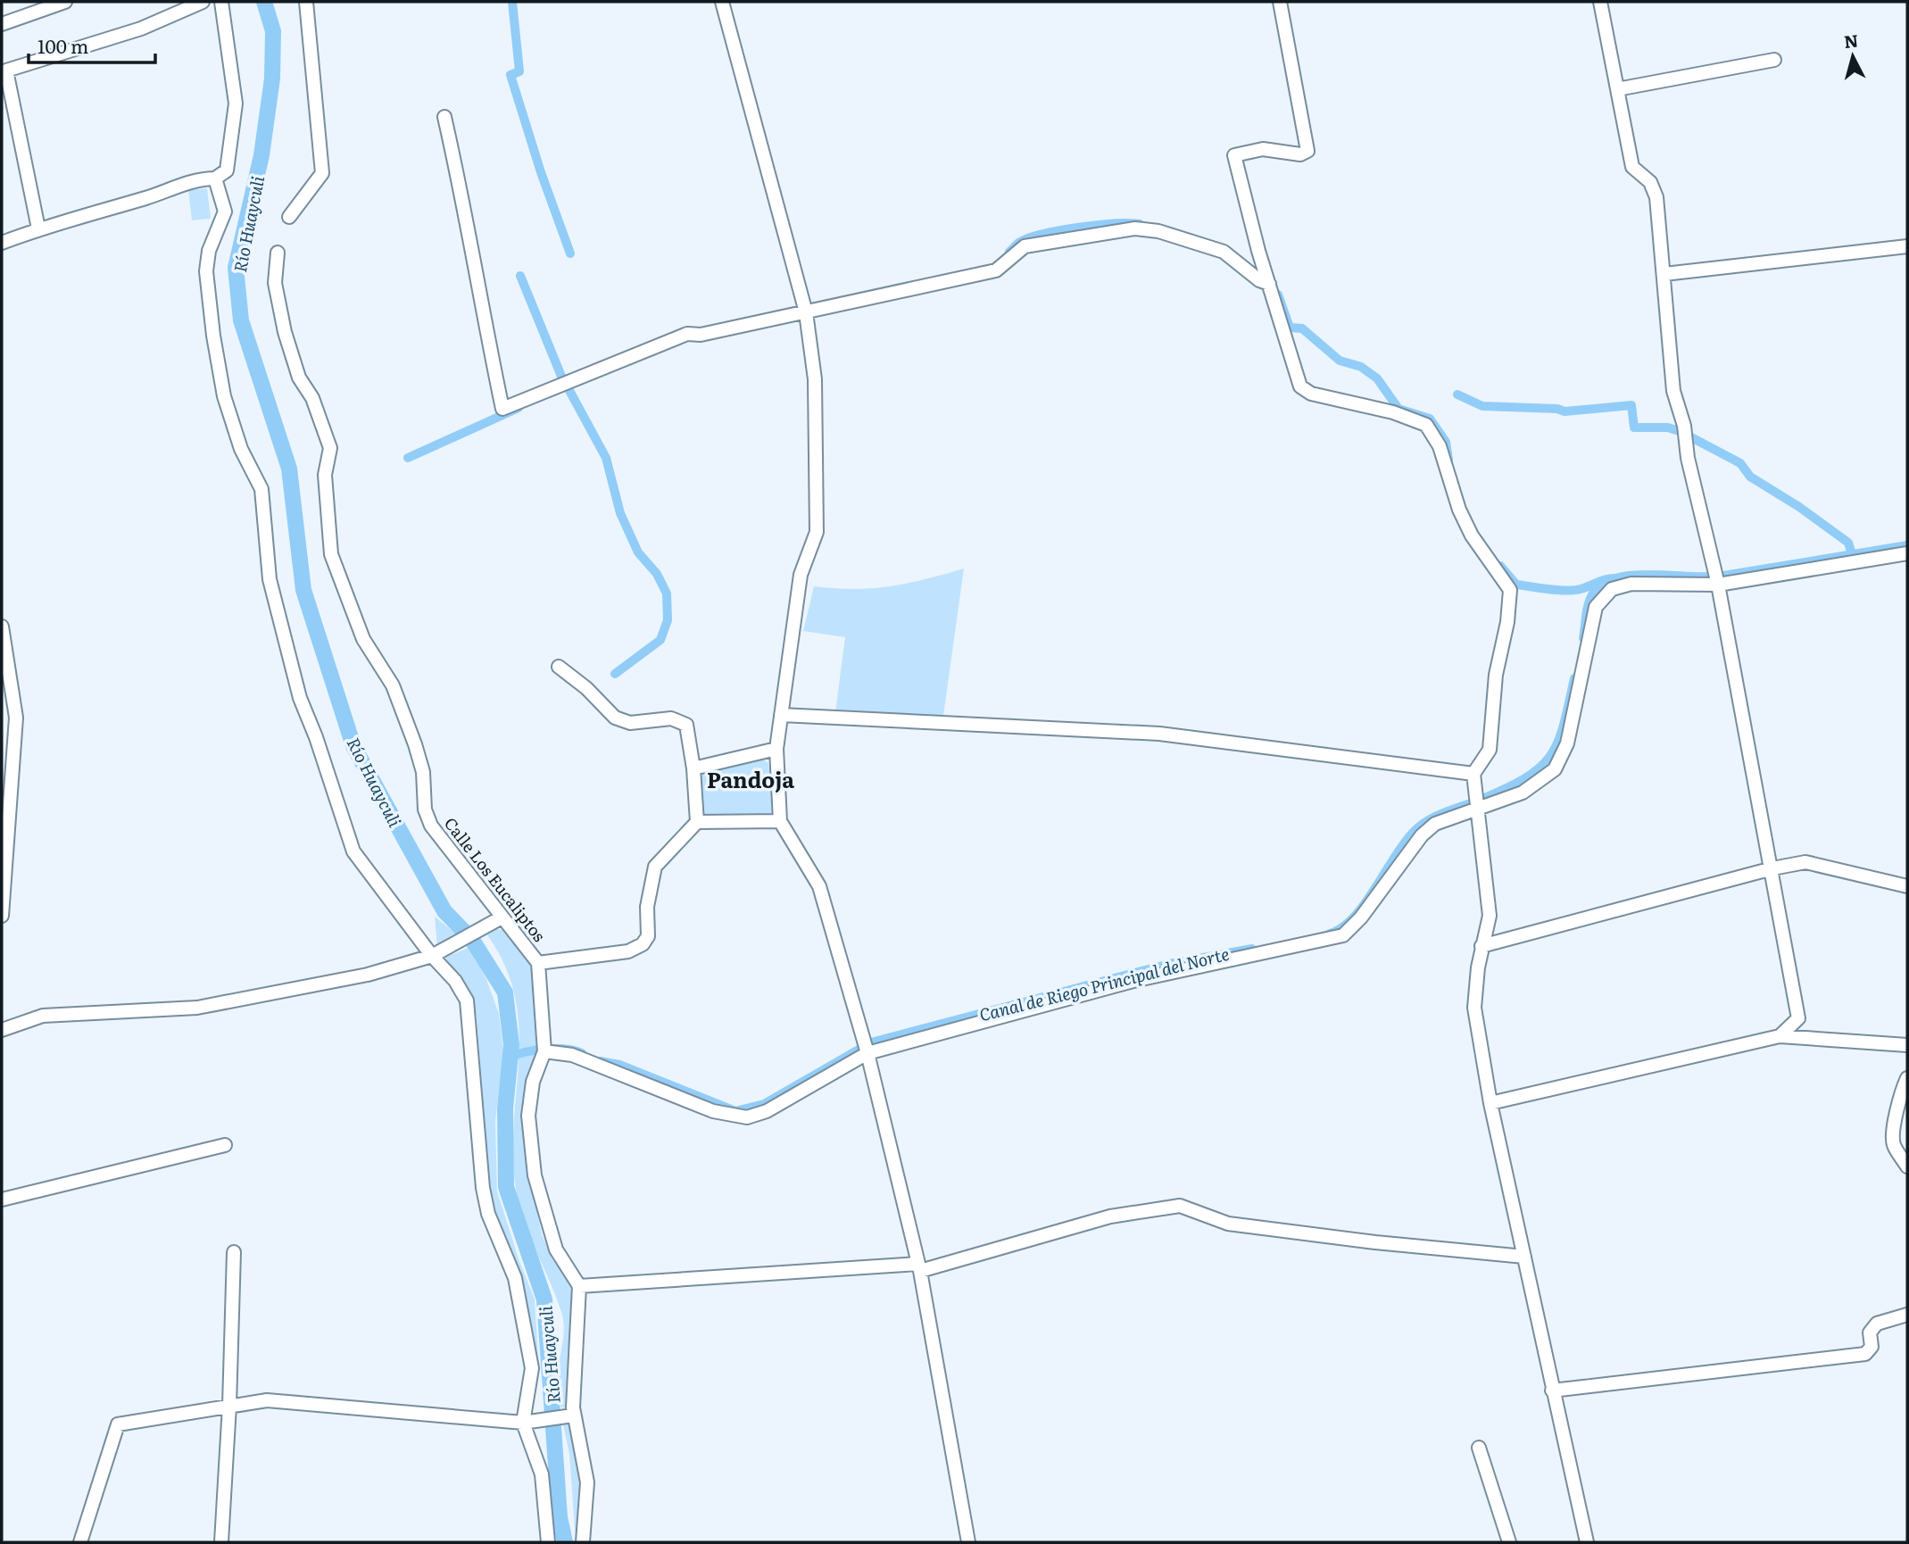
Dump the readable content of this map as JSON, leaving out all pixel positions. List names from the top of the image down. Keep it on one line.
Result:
{"streets":{"street":["Calle Los Eucaliptos"]},"districts":["Pandoja"],"water":["Río Huayculi","Canal de Riego Principal del Norte"],"scale_bar":"100 m","north":"top"}
